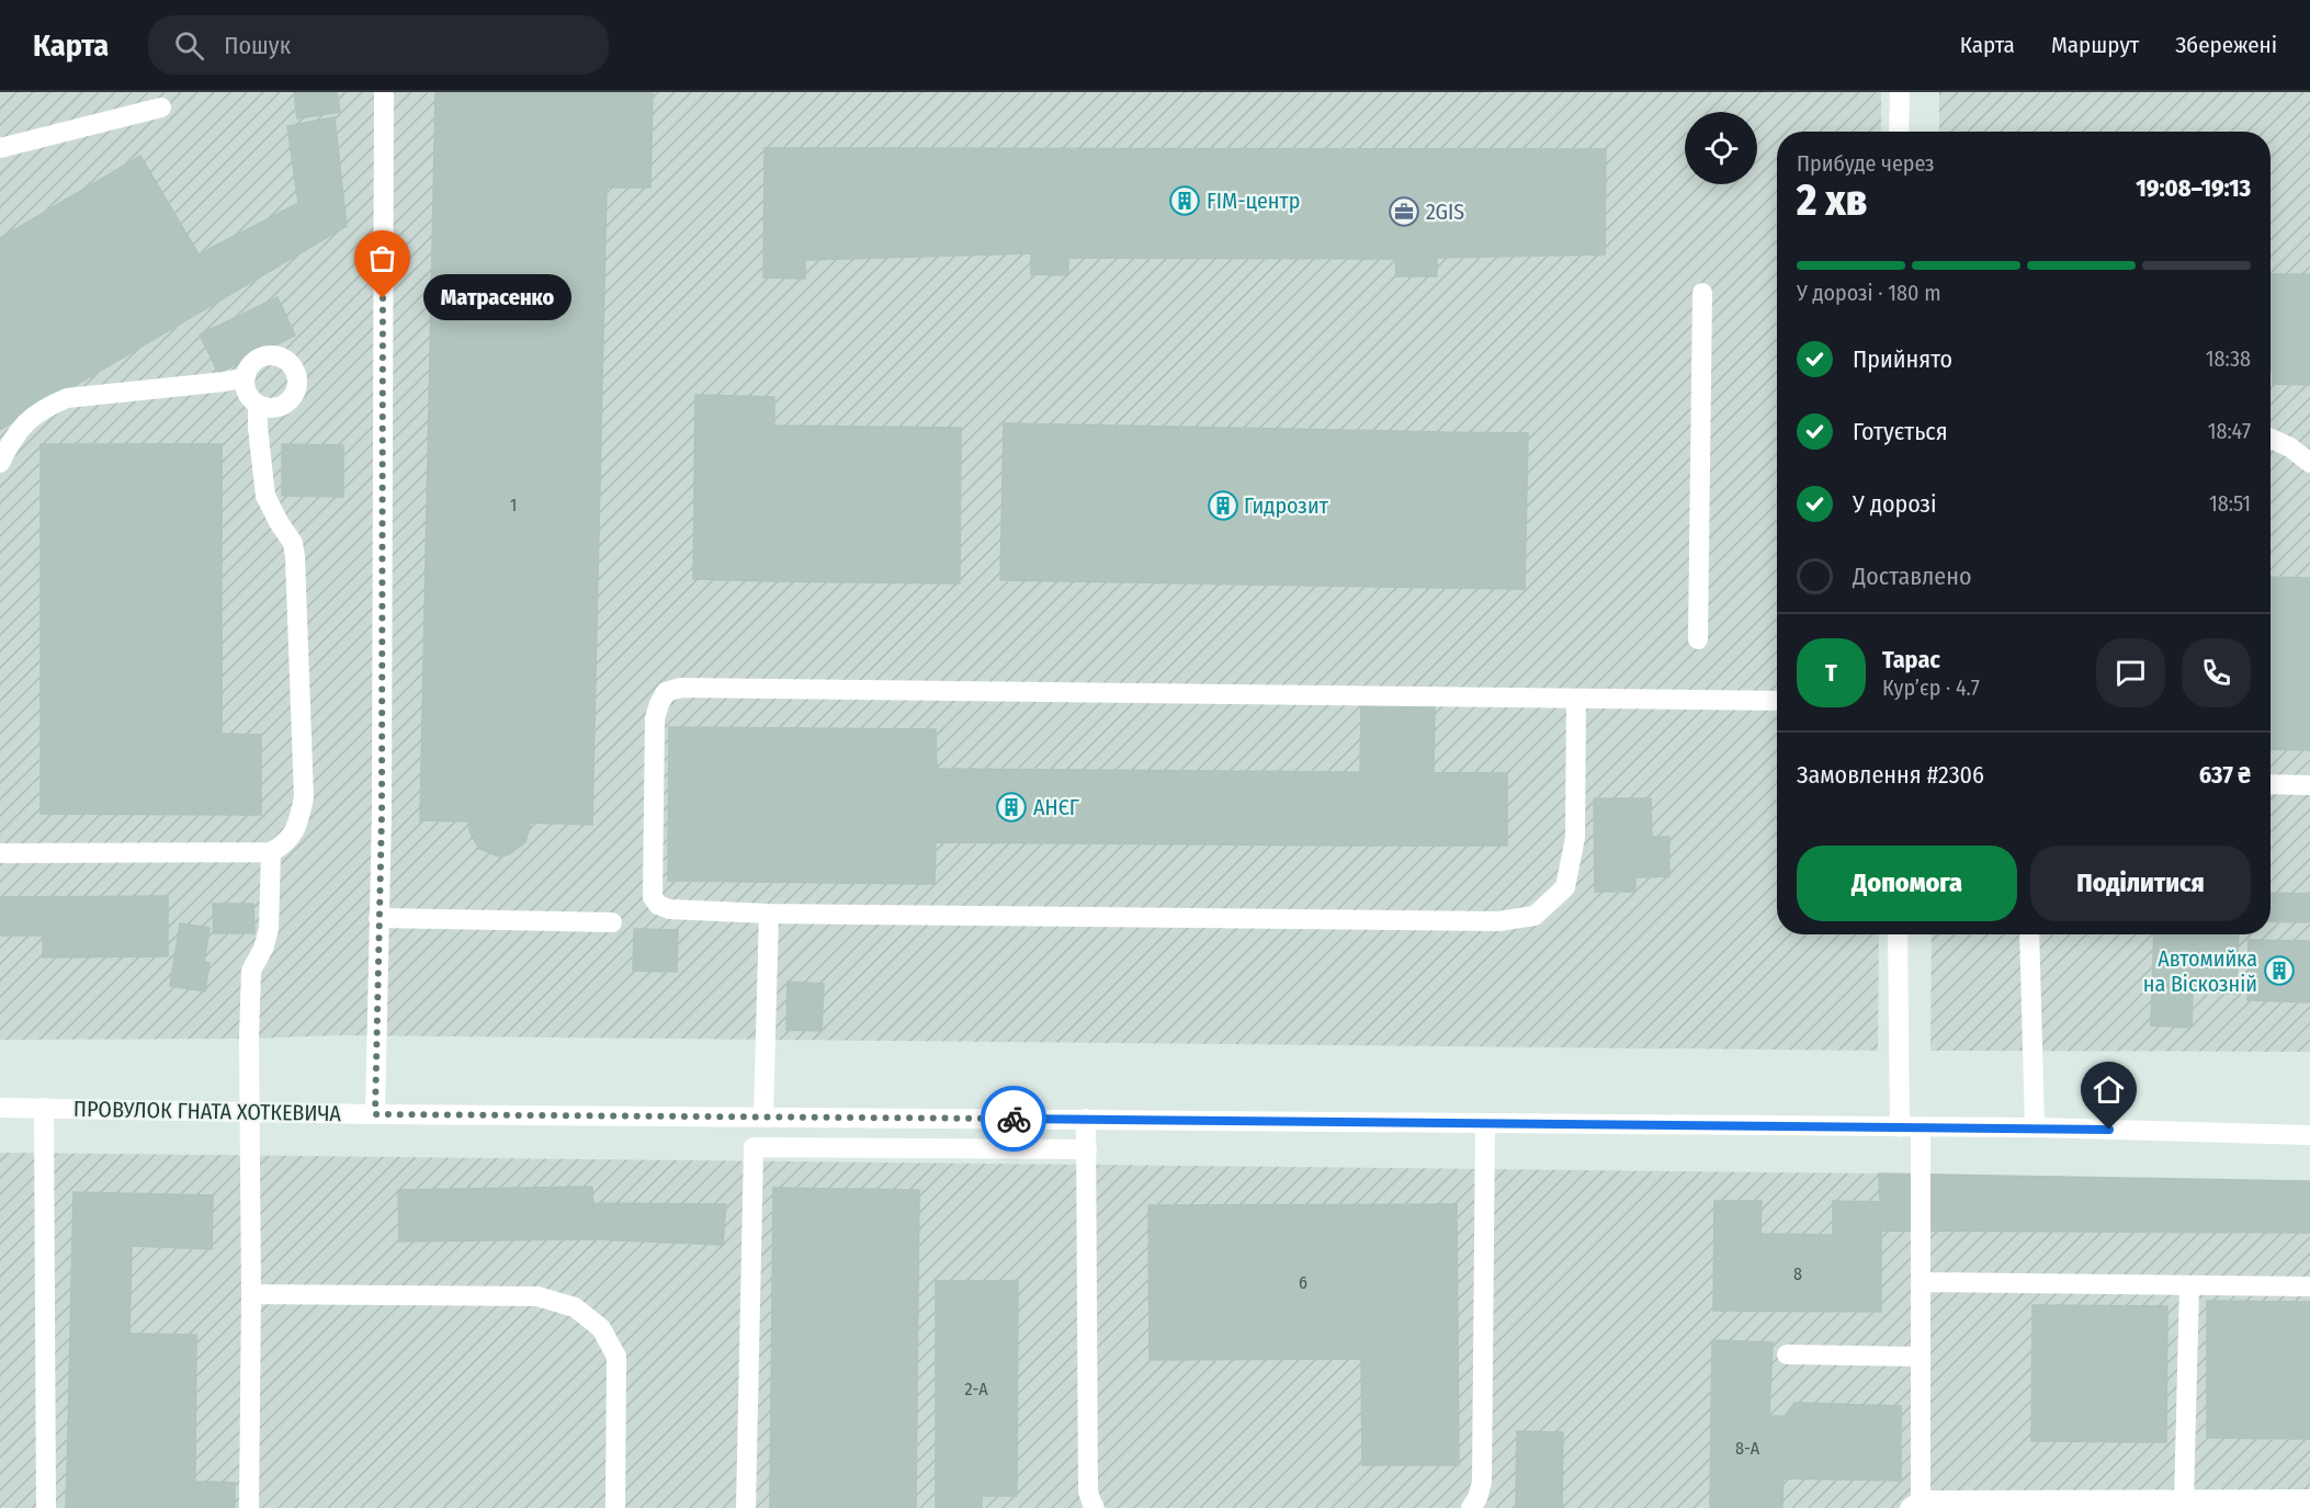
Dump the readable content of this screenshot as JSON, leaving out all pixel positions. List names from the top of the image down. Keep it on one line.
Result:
{"streets":{"street":["ПРОВУЛОК ГНАТА ХОТКЕВИЧА"]},"places":{"building":["FIM-центр","Гидрозит","АНЄГ","Автомийка на Віскозній"],"office":["2GIS"],"other":["Матрасенко"]},"house_numbers":["1","8","6","2-А","8-А"],"page":{"header":"Карта","search":"Пошук","nav":["Карта","Маршрут","Збережені"],"heading":["2 хв","Прибуде через","19:08–19:13"],"panel":["Тарас","Кур’єр · 4.7","Замовлення #2306","637 ₴"],"bar":"У дорозі · 180 m","bubble":"Матрасенко","list":[["Прийнято","18:38"],["Готується","18:47"],["У дорозі","18:51"],"Доставлено"],"round":"Т","buttons":["Допомога","Поділитися"]}}
